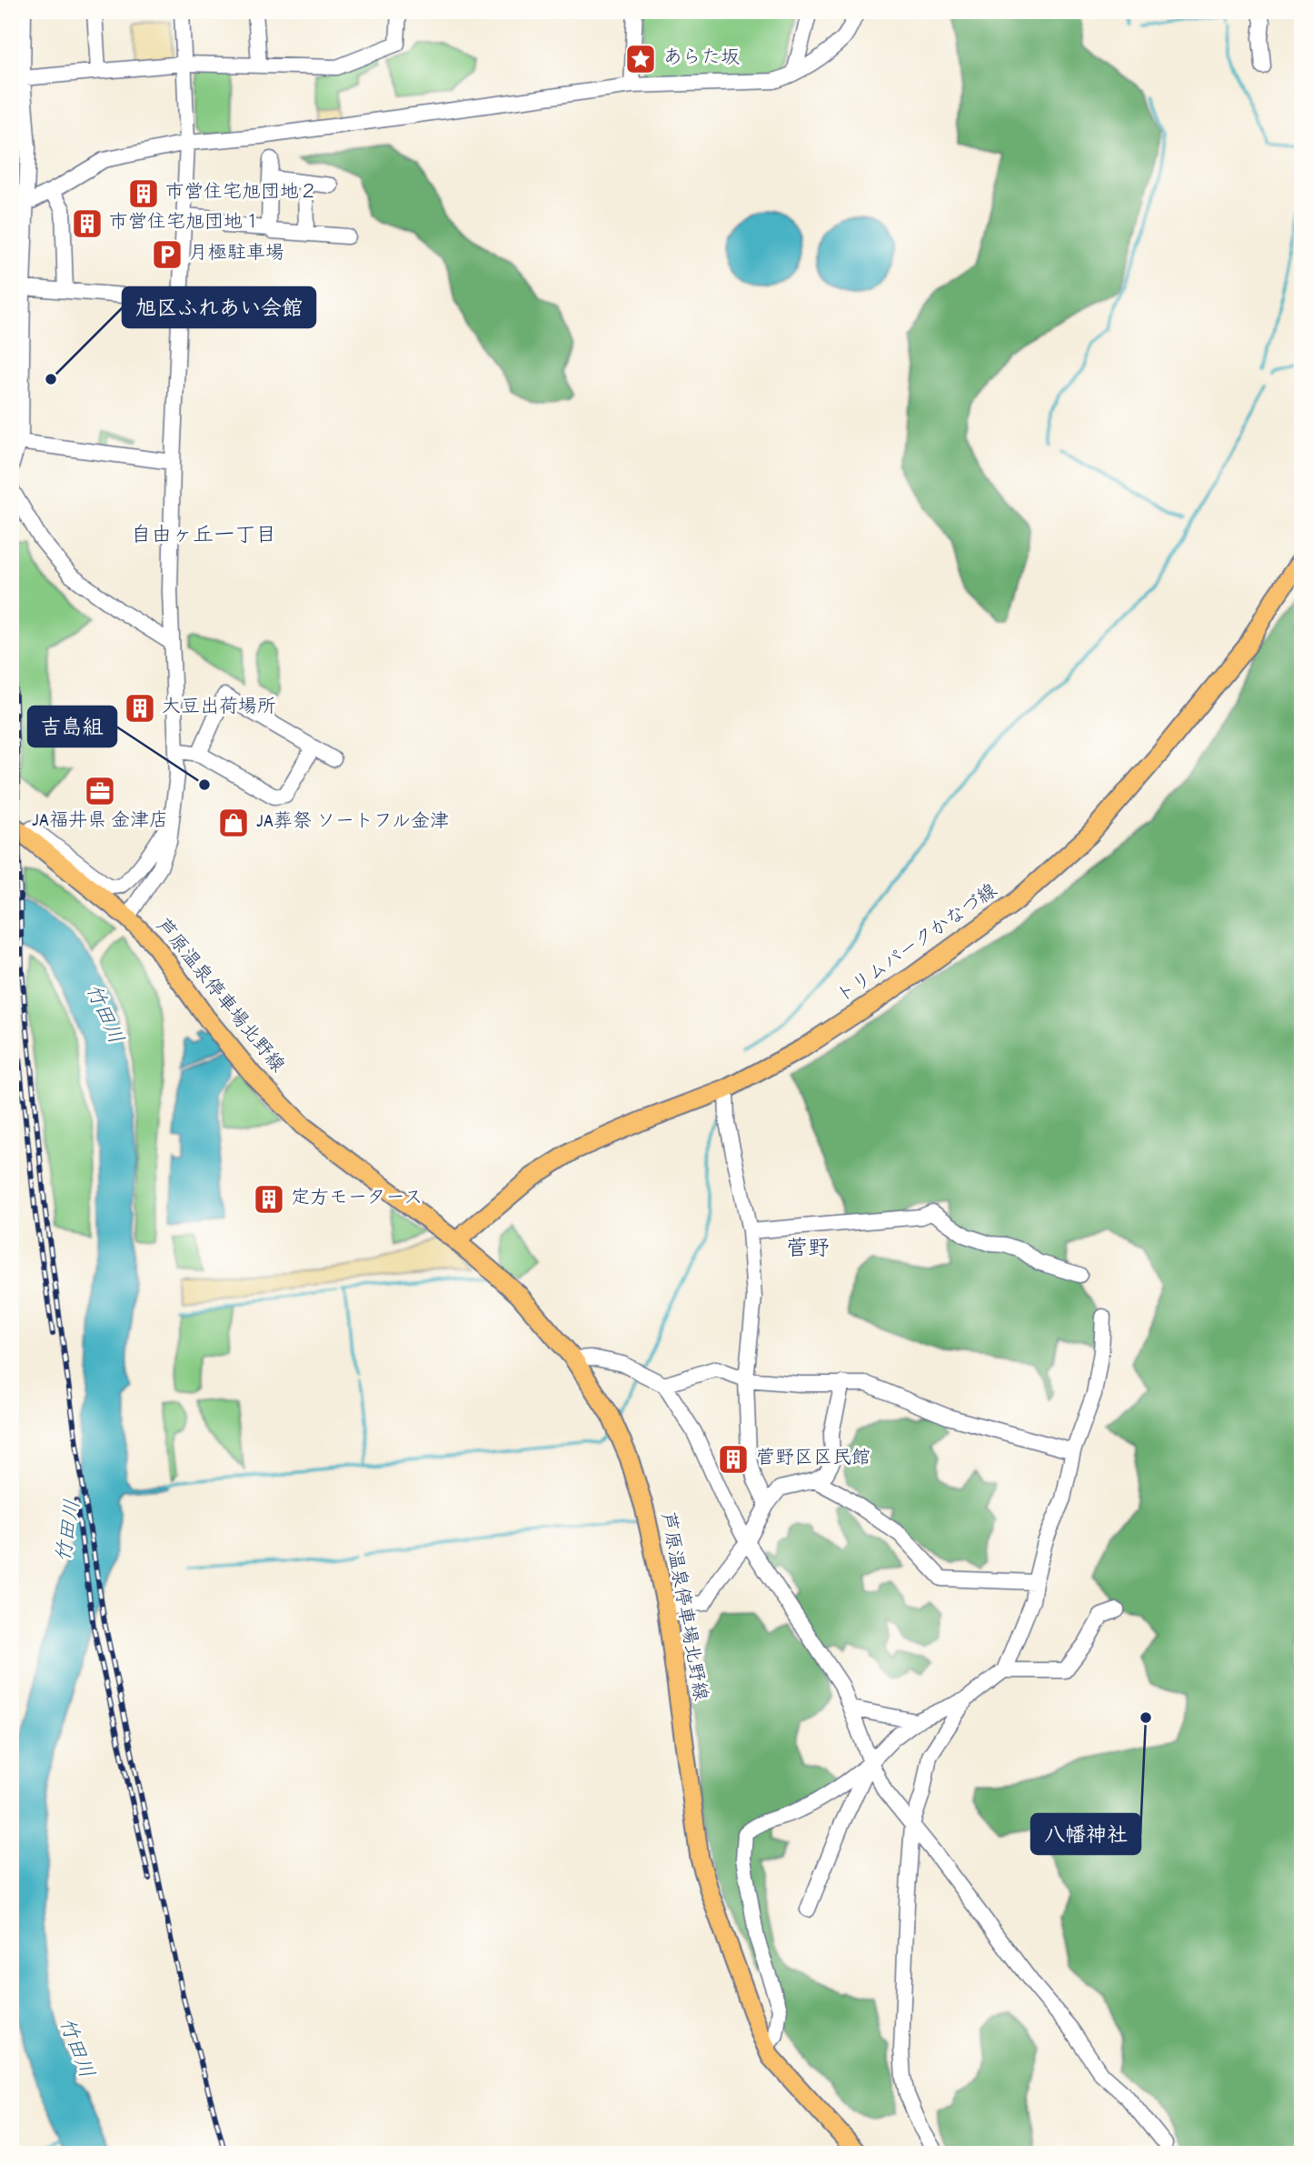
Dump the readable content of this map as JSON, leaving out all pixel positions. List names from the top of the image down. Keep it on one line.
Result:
{"streets":{"main road":["トリムパークかなづ線","芦原温泉停車場北野線"]},"crossings":[["トリムパークかなづ線","芦原温泉停車場北野線"]],"districts":["自由ヶ丘一丁目","菅野"],"water":["竹田川"],"places":{"place":["あらた坂"],"building":["市営住宅旭団地２","市営住宅旭団地１","大豆出荷場所","定方モータース","菅野区区民館"],"parking":["月極駐車場"],"other":["旭区ふれあい会館","吉島組","八幡神社"],"office":["JA福井県 金津店"],"shop":["JA葬祭 ソートフル金津"]}}
